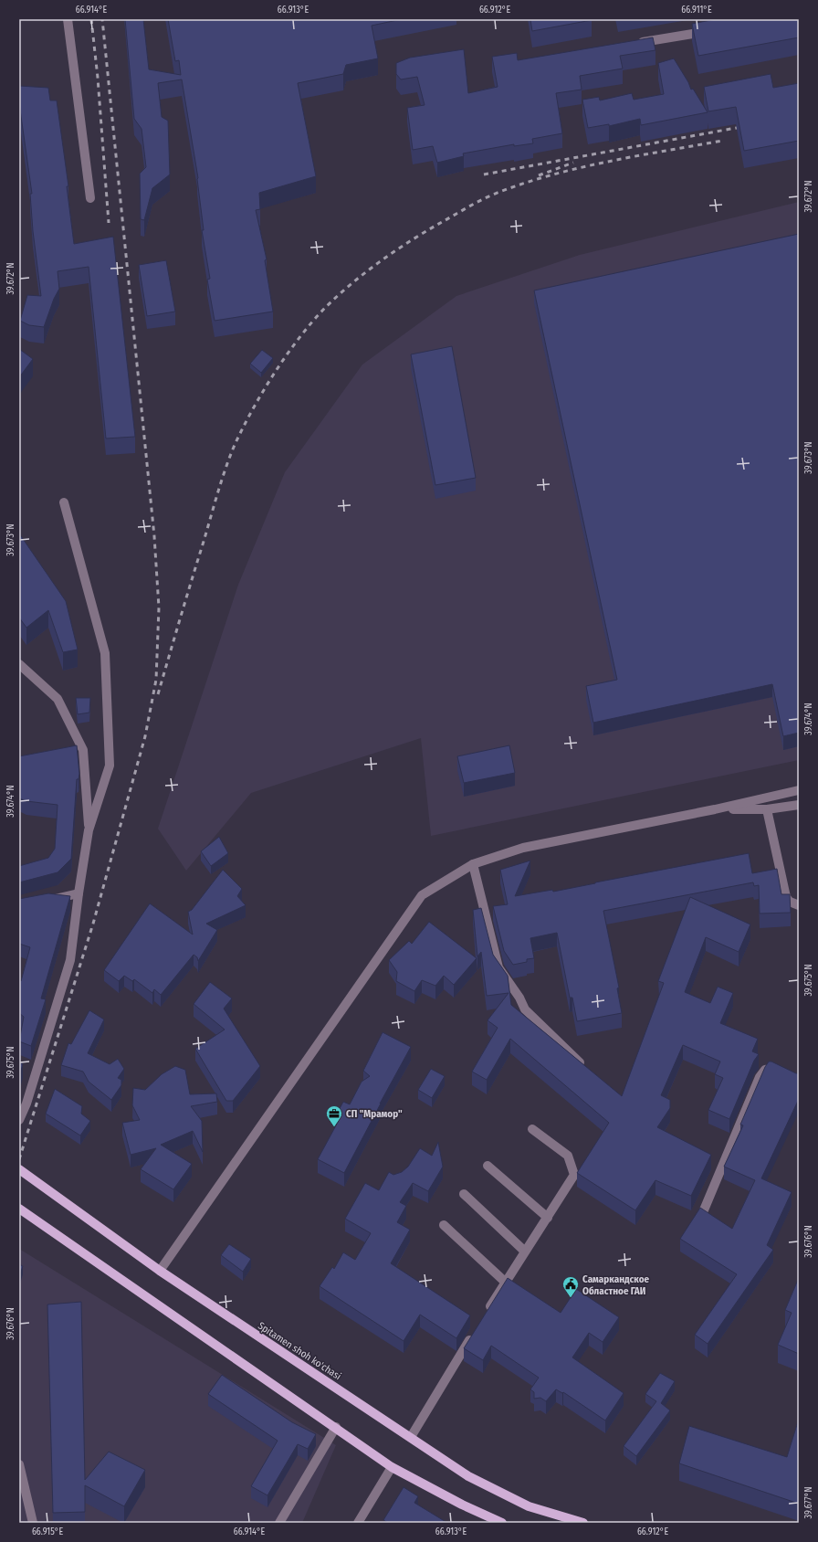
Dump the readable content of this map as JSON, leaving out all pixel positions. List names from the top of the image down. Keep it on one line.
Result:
{"streets":{"main road":["Spitamen shoh ko'chasi"]},"places":{"office":["СП \"Мрамор\""],"public building":["Самаркандское Областное ГАИ"]},"coordinates":["66.914°E","66.913°E","66.912°E","66.911°E","39.672°N","39.673°N","39.674°N","39.675°N","39.676°N","39.677°N","66.915°E"]}
